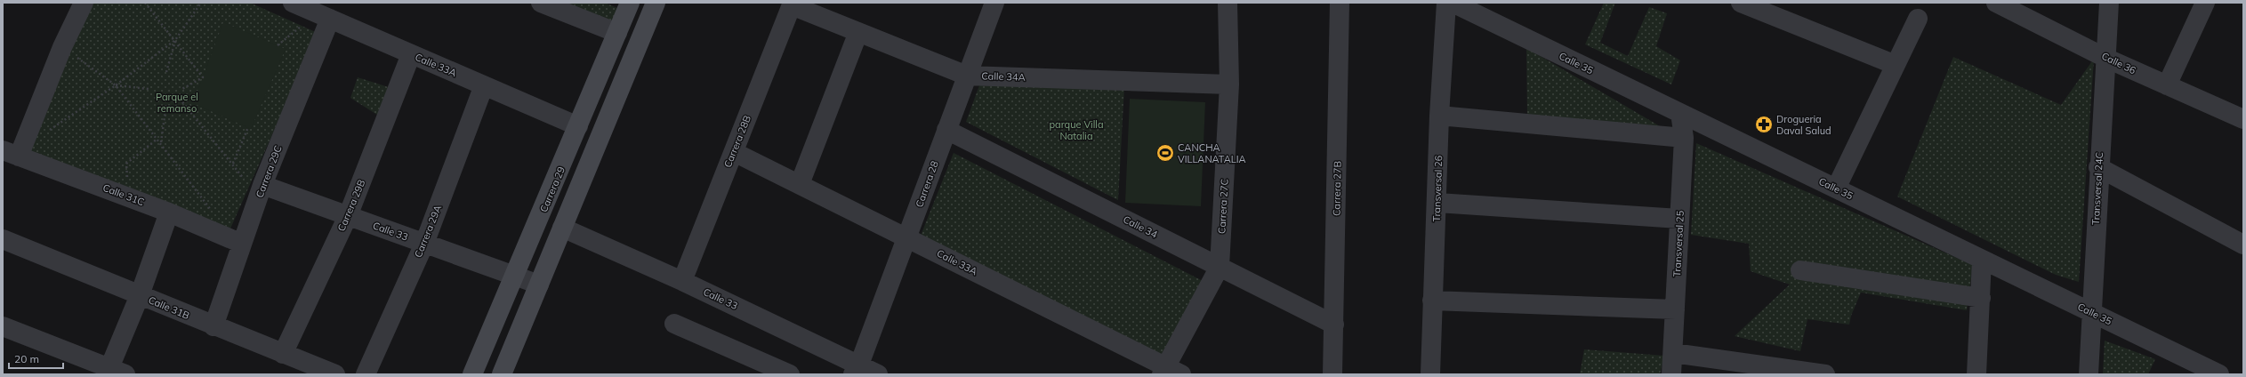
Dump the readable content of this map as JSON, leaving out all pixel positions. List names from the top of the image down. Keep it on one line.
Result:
{"streets":{"main road":["Carrera 29"],"street":["Calle 35","Calle 36","Calle 33A","Calle 34A","Carrera 28B","Carrera 29C","Carrera 28","Carrera 27B","Transversal 26","Transversal 24C","Calle 31C","Carrera 29B","Carrera 27C","Calle 34","Calle 33","Carrera 29A","Transversal 25","Calle 31B"]},"crossings":[["Calle 35","Transversal 24C"],["Calle 35","Transversal 25"],["Calle 36","Transversal 24C"],["Calle 33A","Carrera 28B"],["Calle 33A","Carrera 29C"],["Calle 33A","Carrera 28"],["Calle 33A","Carrera 29"],["Calle 33A","Carrera 29B"],["Calle 33A","Carrera 27C"],["Calle 33A","Carrera 29A"],["Calle 34A","Carrera 28B"],["Calle 34A","Carrera 28"],["Calle 34A","Carrera 27C"],["Carrera 28B","Calle 33"],["Carrera 29C","Calle 31C"],["Carrera 29C","Calle 33"],["Carrera 29C","Calle 31B"],["Carrera 28","Calle 34"],["Carrera 28","Calle 33"],["Carrera 27B","Calle 34"],["Carrera 29","Calle 33"],["Carrera 29B","Calle 33"],["Carrera 29B","Calle 31B"],["Carrera 27C","Calle 34"],["Calle 33","Carrera 29A"]],"parks":["Parque el remanso","parque Villa Natalia"],"places":{"pharmacy":["Drogueria Daval Salud"],"sports":["CANCHA VILLANATALIA"]},"scale_bar":"20 m"}
